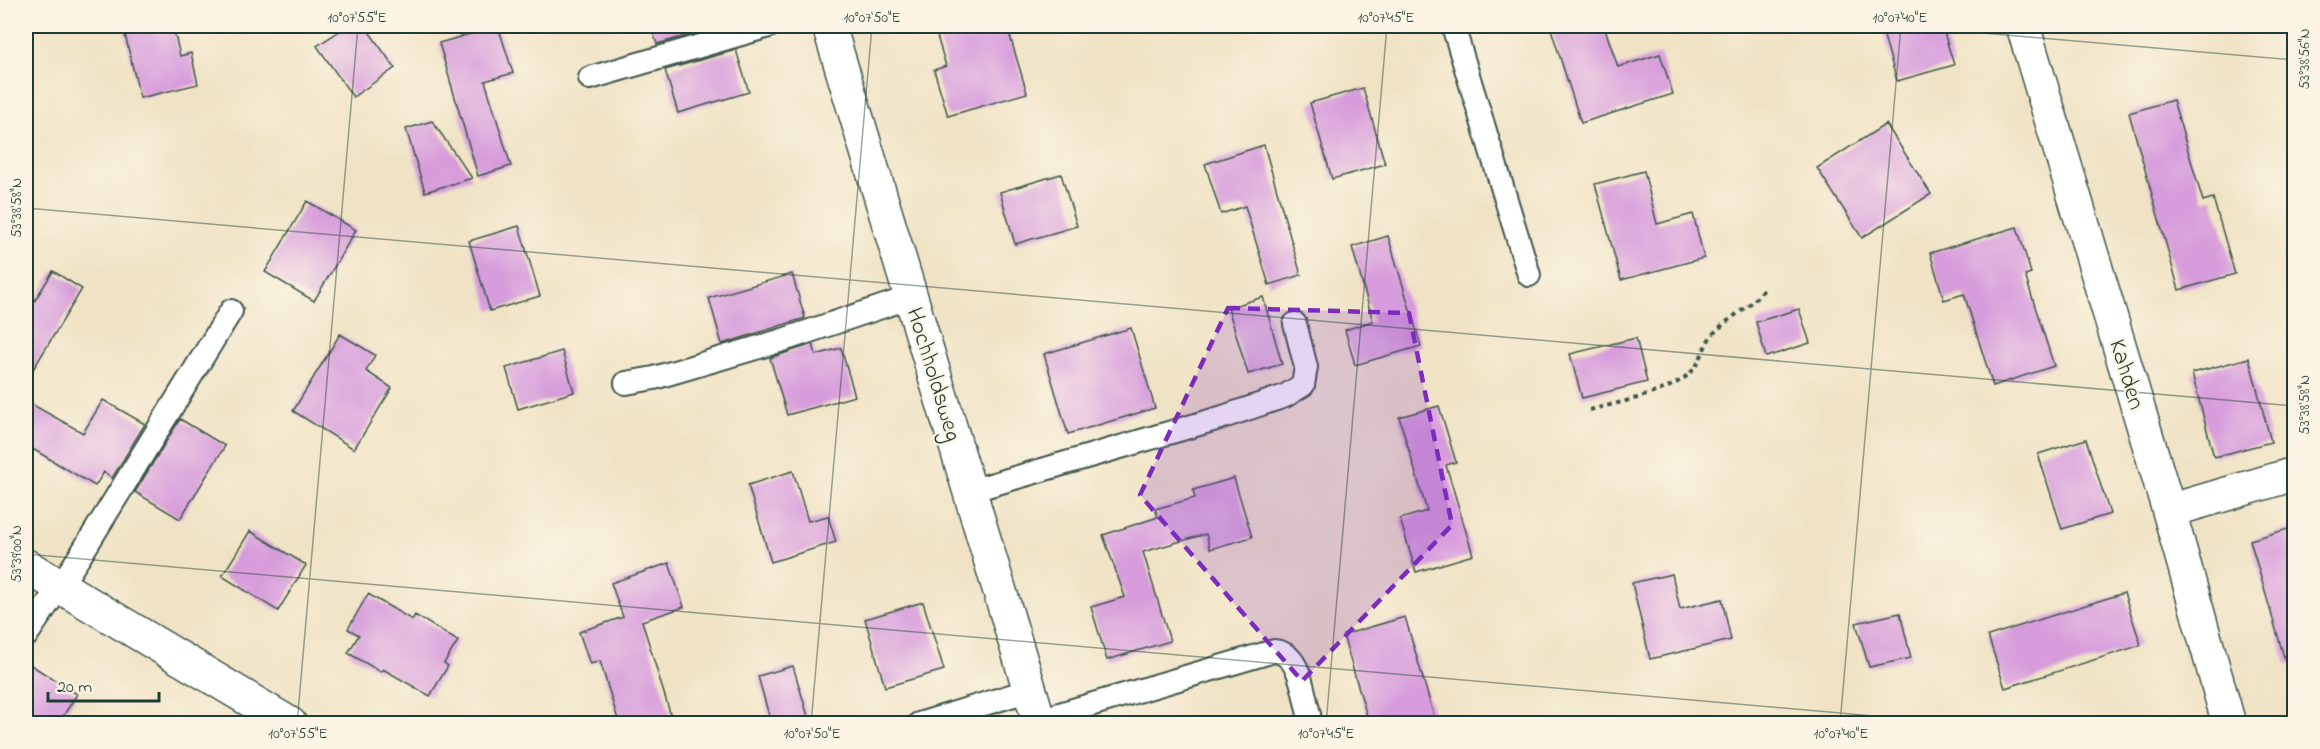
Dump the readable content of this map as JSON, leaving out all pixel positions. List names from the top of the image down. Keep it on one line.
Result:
{"streets":{"street":["Hochholdsweg","Kahden"]},"scale_bar":"20 m","coordinates":["10°07'55\"E","10°07'50\"E","10°07'45\"E","10°07'40\"E","53°38'56\"N","53°38'58\"N","53°39'00\"N"]}
